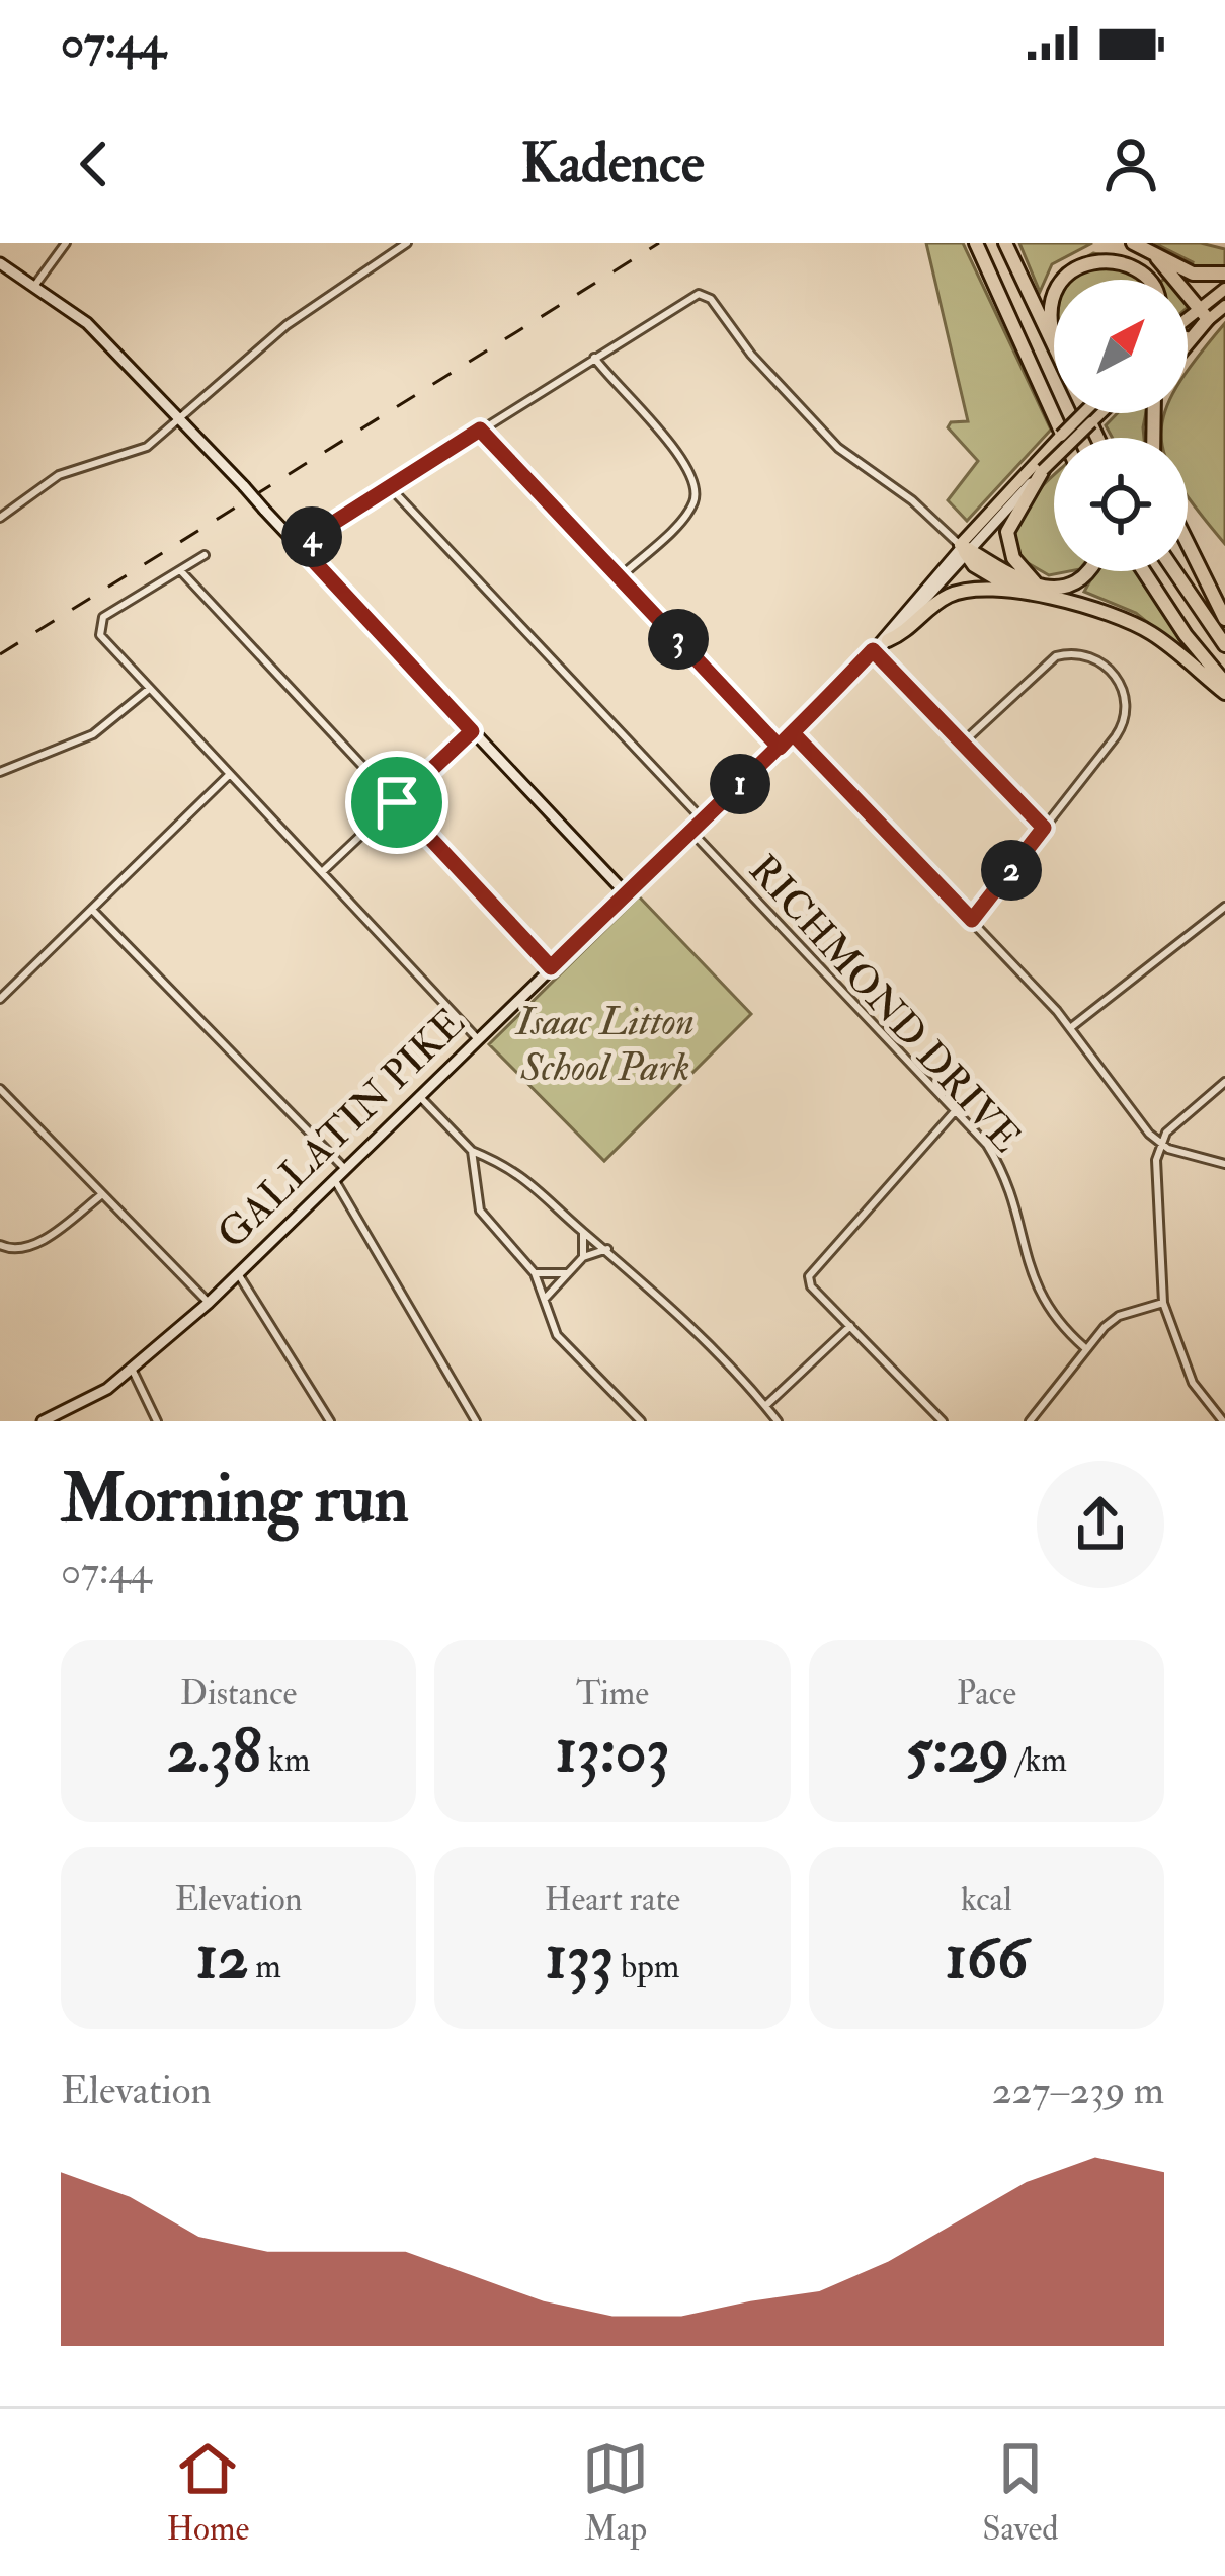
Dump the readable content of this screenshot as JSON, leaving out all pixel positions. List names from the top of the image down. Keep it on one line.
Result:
{"streets":{"main road":["GALLATIN PIKE"],"street":["RICHMOND DRIVE"]},"crossings":[["RICHMOND DRIVE","GALLATIN PIKE"]],"parks":["Isaac Litton School Park"],"north":"top right","page":{"status":"07:44","header":"Kadence","pins":["4","3","1","2"],"heading":["Morning run","07:44"],"stats":[["Distance","2.38 km"],["Time","13:03"],["Pace","5:29 /km"],["Elevation","12 m"],["Heart rate","133 bpm"],["kcal","166"]],"chart":["Elevation","227–239 m"],"tabs":["Home","Map","Saved"]}}
